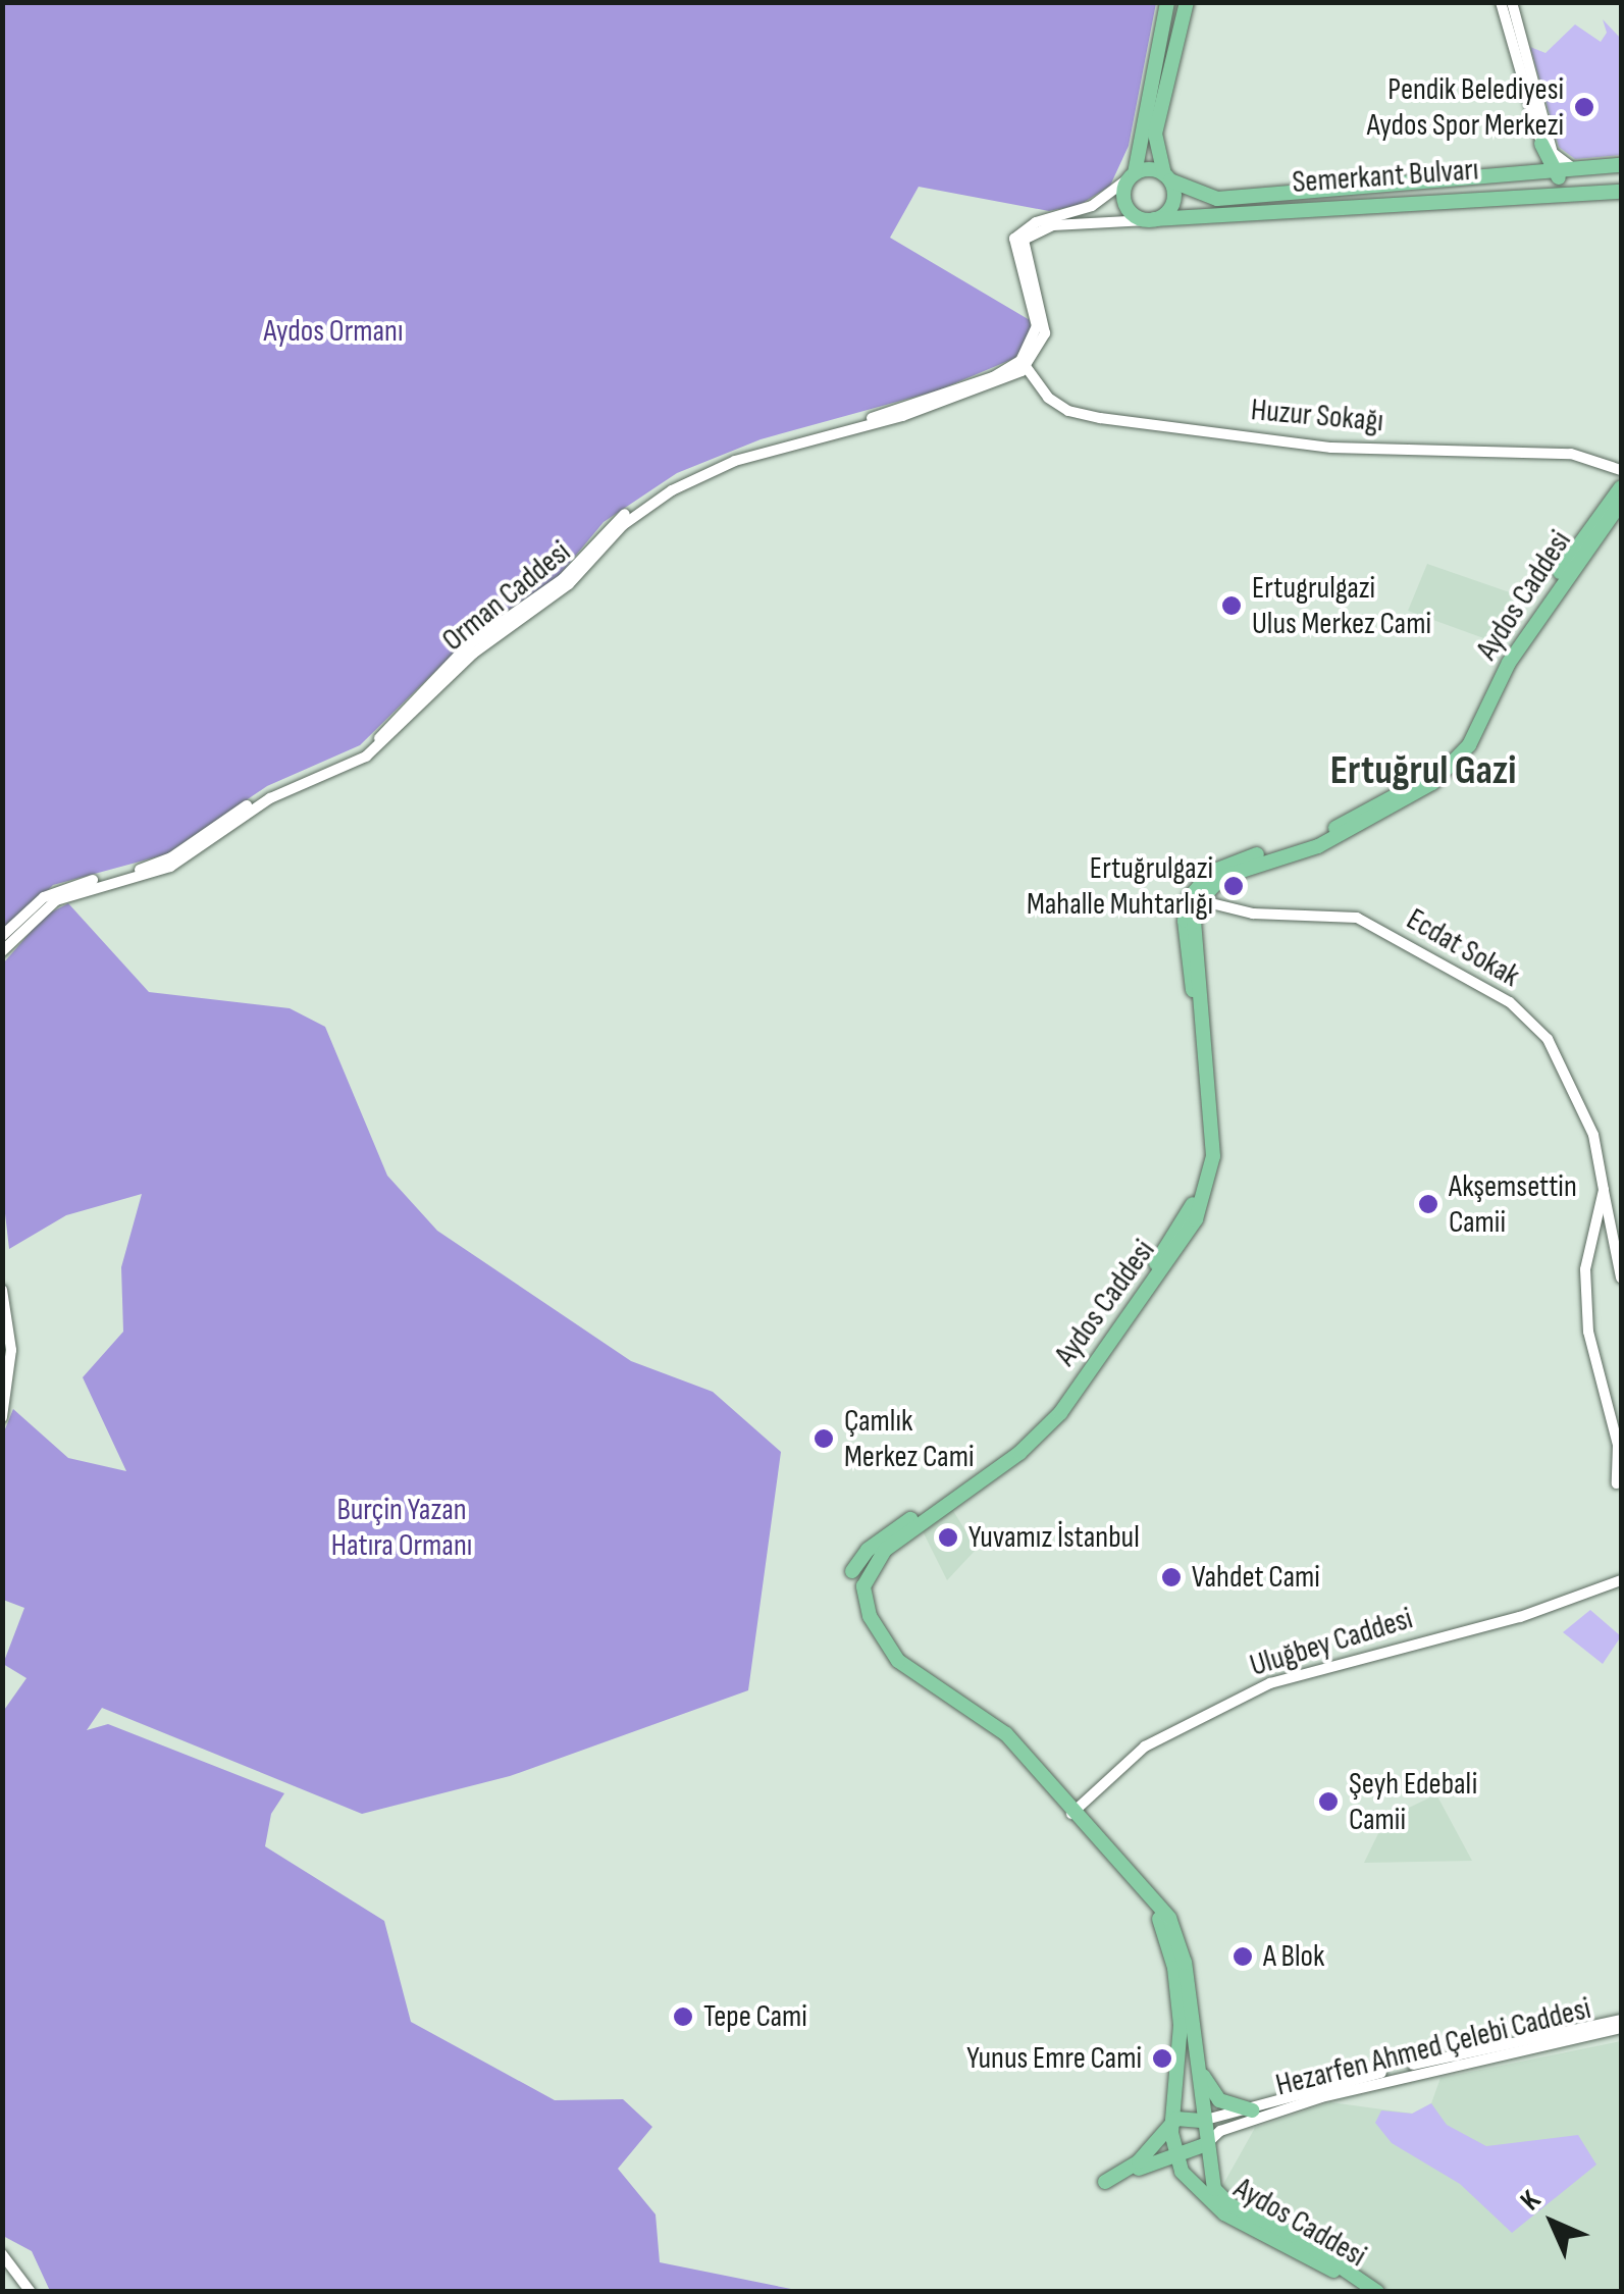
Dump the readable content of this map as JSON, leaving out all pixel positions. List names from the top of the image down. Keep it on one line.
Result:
{"streets":{"main road":["Semerkant Bulvarı","Aydos Caddesi"],"street":["Huzur Sokağı","Orman Caddesi","Ecdat Sokak","Uluğbey Caddesi","Hezarfen Ahmed Çelebi Caddesi"]},"crossings":[["Huzur Sokağı","Orman Caddesi"],["Aydos Caddesi","Ecdat Sokak"],["Aydos Caddesi","Uluğbey Caddesi"],["Aydos Caddesi","Hezarfen Ahmed Çelebi Caddesi"]],"districts":["Ertuğrul Gazi"],"parks":["Aydos Ormanı","Burçin Yazan Hatıra Ormanı"],"places":["Pendik Belediyesi Aydos Spor Merkezi","Ertugrulgazi Ulus Merkez Cami","Ertuğrulgazi Mahalle Muhtarlığı","Akşemsettin Camii","Çamlık Merkez Cami","Yuvamız İstanbul","Vahdet Cami","Şeyh Edebali Camii","A Blok","Tepe Cami","Yunus Emre Cami"],"north":"top left"}
